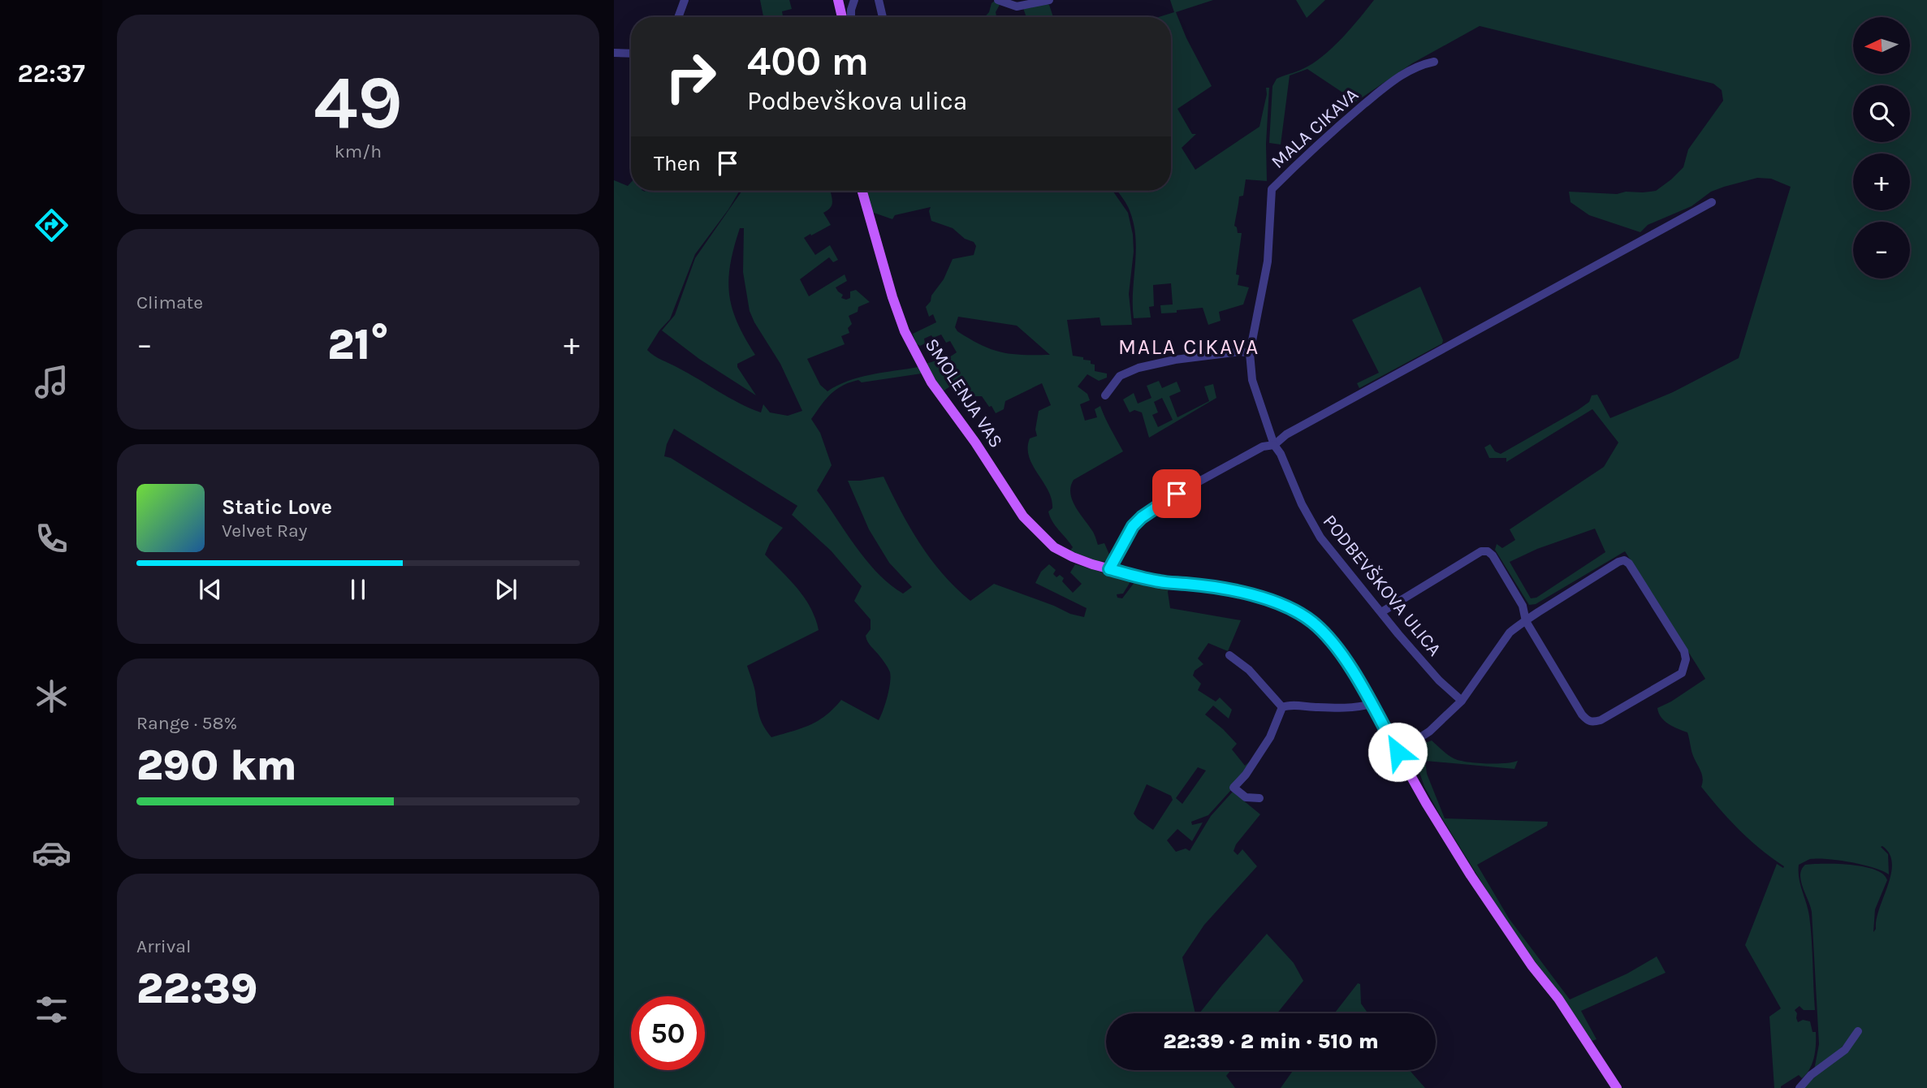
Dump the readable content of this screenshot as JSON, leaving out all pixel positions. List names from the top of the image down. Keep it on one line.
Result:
{"streets":{"main road":["SMOLENJA VAS"],"street":["MALA CIKAVA","PODBEVŠKOVA ULICA"]},"crossings":[["MALA CIKAVA","PODBEVŠKOVA ULICA"]],"districts":["MALA CIKAVA"],"north":"left","page":{"tabs":"22:37","tile":[["49","km/h"],"Climate",["Range · 58%","290 km"],["Arrival","22:39"]],"map_buttons":["+","−"],"turn":["400 m","Podbevškova ulica"],"then":"Then","heat":["−","21°","+"],"song":["Static Love","Velvet Ray"],"limit":"50","trip":"22:39 · 2 min · 510 m"}}
